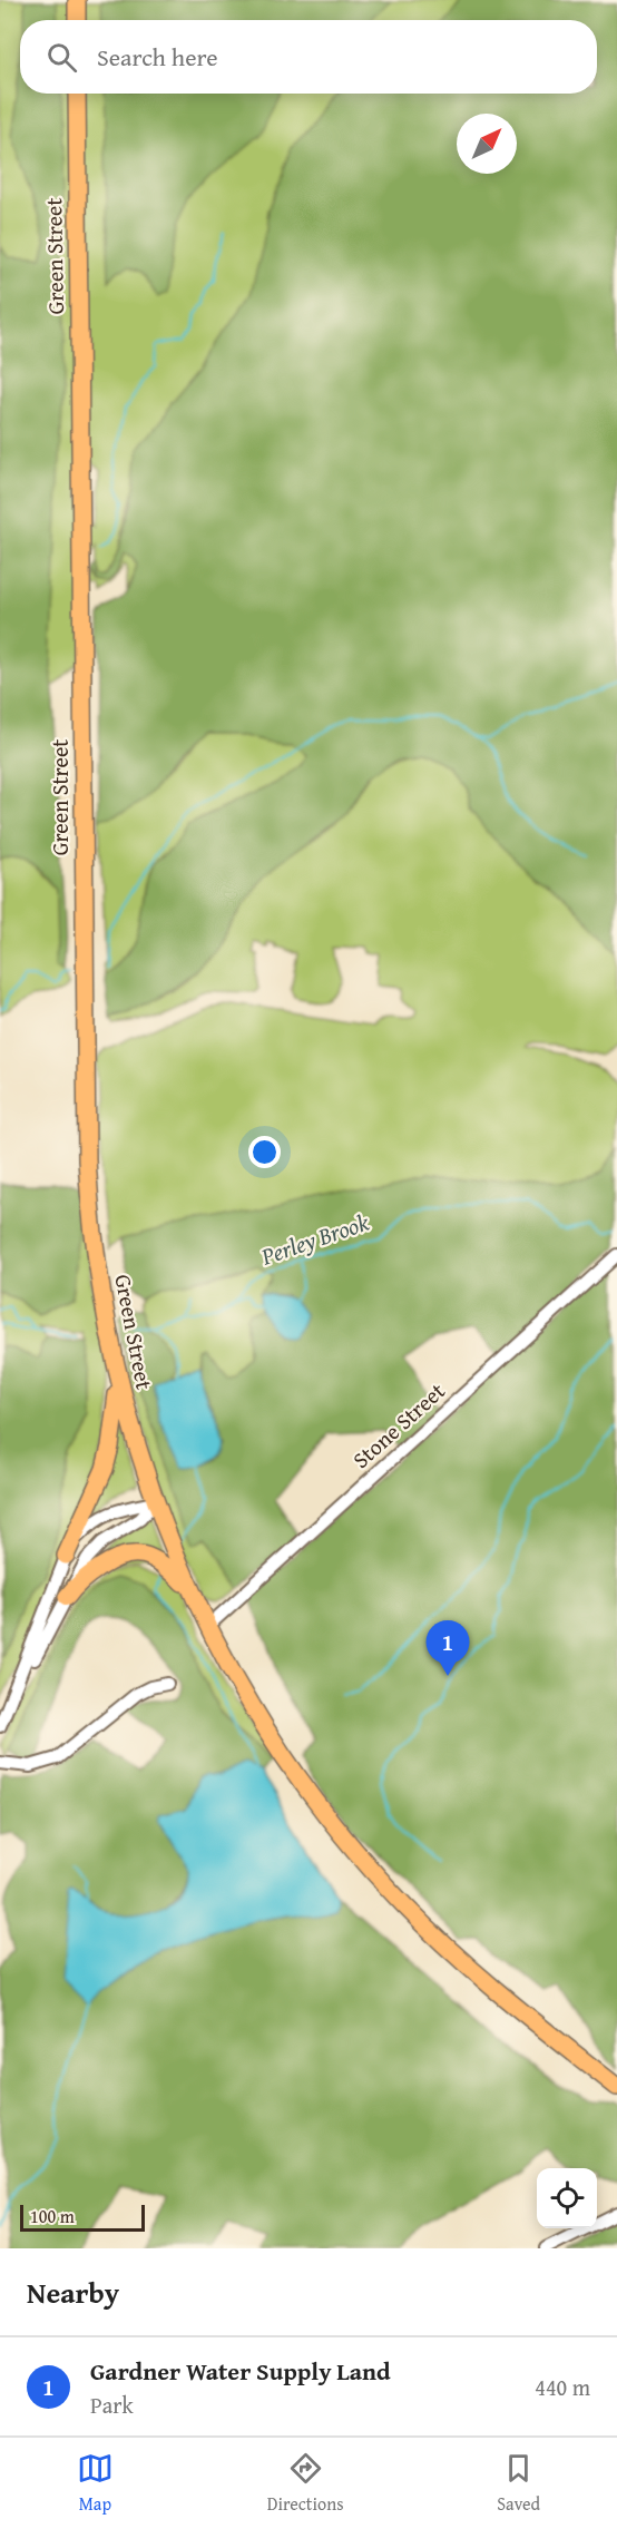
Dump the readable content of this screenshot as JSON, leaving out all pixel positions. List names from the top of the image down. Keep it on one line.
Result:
{"streets":{"highway":["Green Street"],"street":["Stone Street"]},"crossings":[["Green Street","Stone Street"]],"water":["Perley Brook"],"scale_bar":"100 m","north":"top right","page":{"search":"Search here","pins":"1","scale":"100 m","heading":"Nearby","list":[{"mark":"1","name":"Gardner Water Supply Land","note":"Park","value":"440 m"}],"nav":["Map","Directions","Saved"]}}
